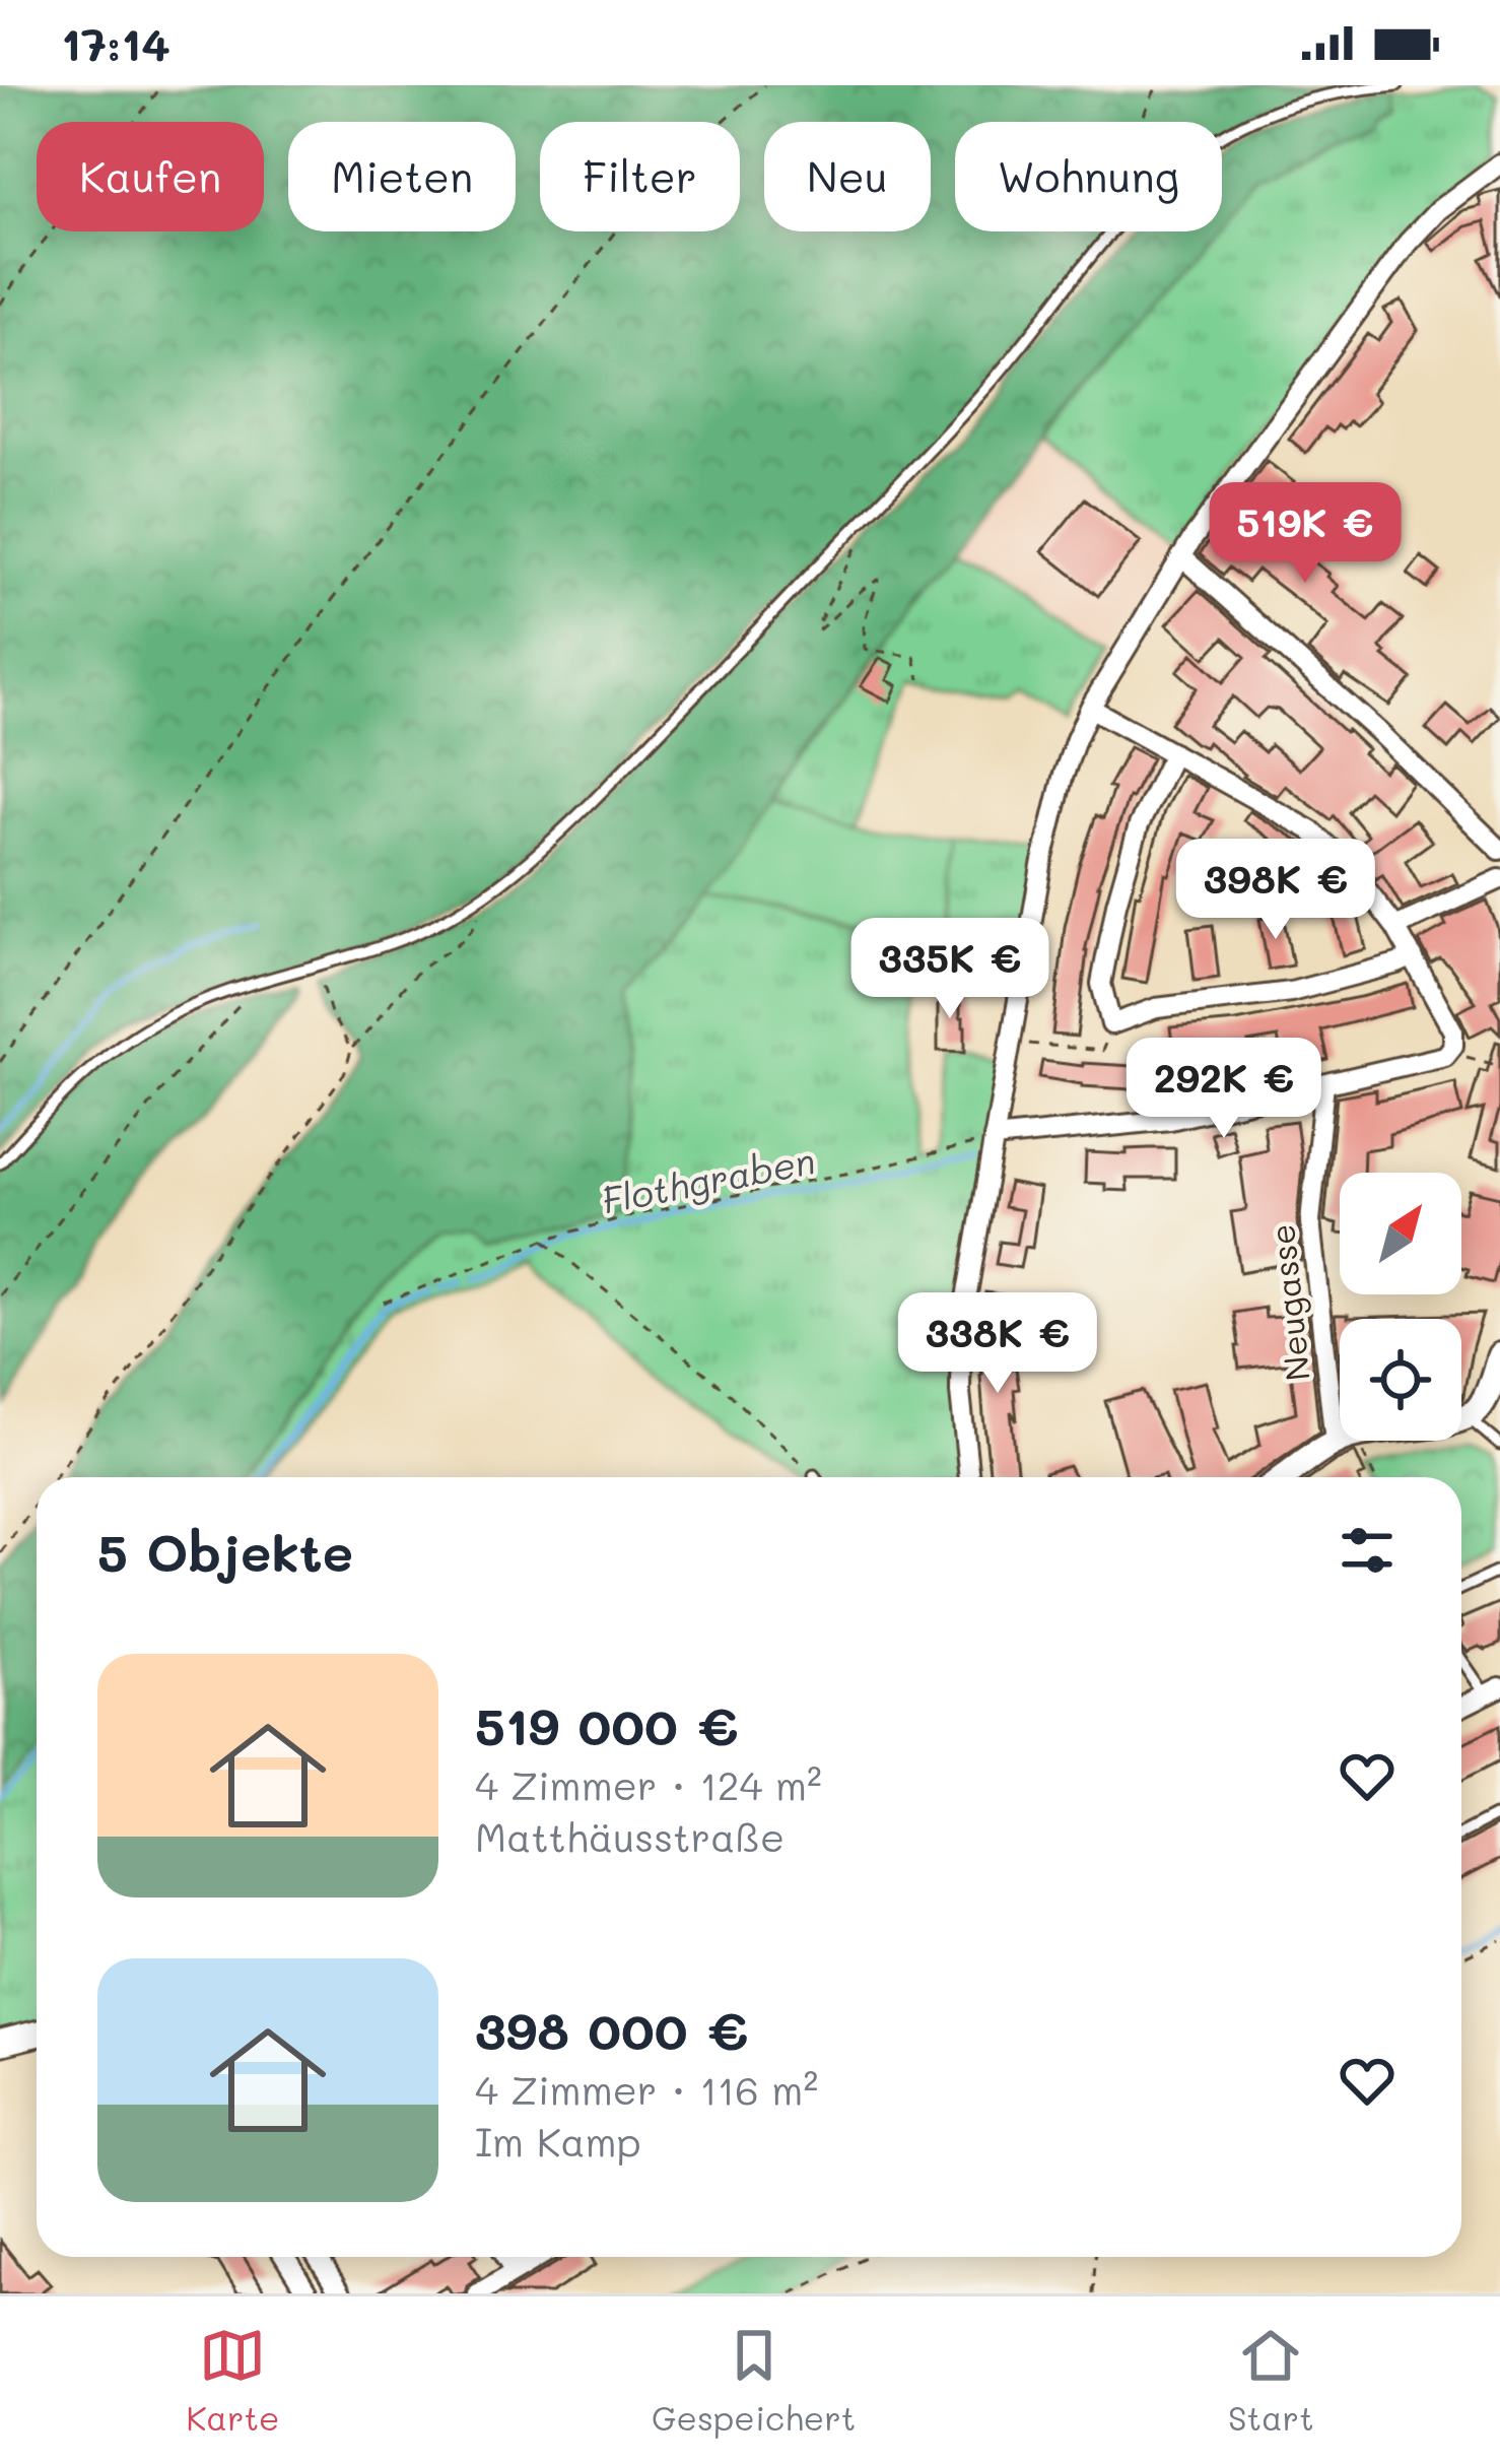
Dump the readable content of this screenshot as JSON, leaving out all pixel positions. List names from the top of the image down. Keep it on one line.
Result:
{"streets":{"street":["Neugasse"]},"water":["Flothgraben"],"north":"top right","page":{"status":"17:14","chip":["Kaufen","Mieten","Filter","Neu","Wohnung"],"price":["519K €","398K €","335K €","292K €","338K €"],"heading":"5 Objekte","list":[{"name":"519 000 €","note":"4 Zimmer · 124 m² · Matthäusstraße"},{"name":"398 000 €","note":"4 Zimmer · 116 m² · Im Kamp"}],"tabs":["Karte","Gespeichert","Start"]}}
